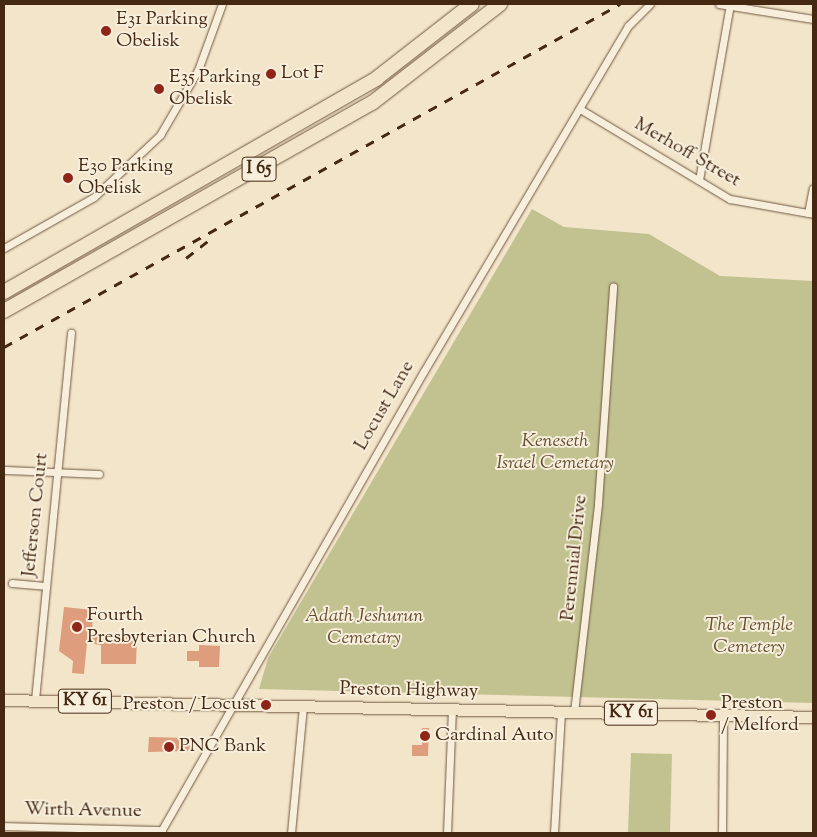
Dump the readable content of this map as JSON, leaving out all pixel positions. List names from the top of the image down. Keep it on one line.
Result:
{"streets":{"highway":["I 65"],"main road":["Preston Highway","KY 61"],"street":["Merhoff Street","Locust Lane","Jefferson Court","Perennial Drive","Wirth Avenue"]},"crossings":[["Merhoff Street","Locust Lane"],["Locust Lane","Preston Highway"],["Locust Lane","Wirth Avenue"],["Jefferson Court","Preston Highway"],["Perennial Drive","Preston Highway"]],"parks":["Keneseth Israel Cemetary","Adath Jeshurun Cemetary","The Temple Cemetery"],"places":["E31 Parking Obelisk","Lot F","E35 Parking Obelisk","E30 Parking Obelisk","Fourth Presbyterian Church","Preston / Locust","Preston / Melford","Cardinal Auto","PNC Bank"]}
